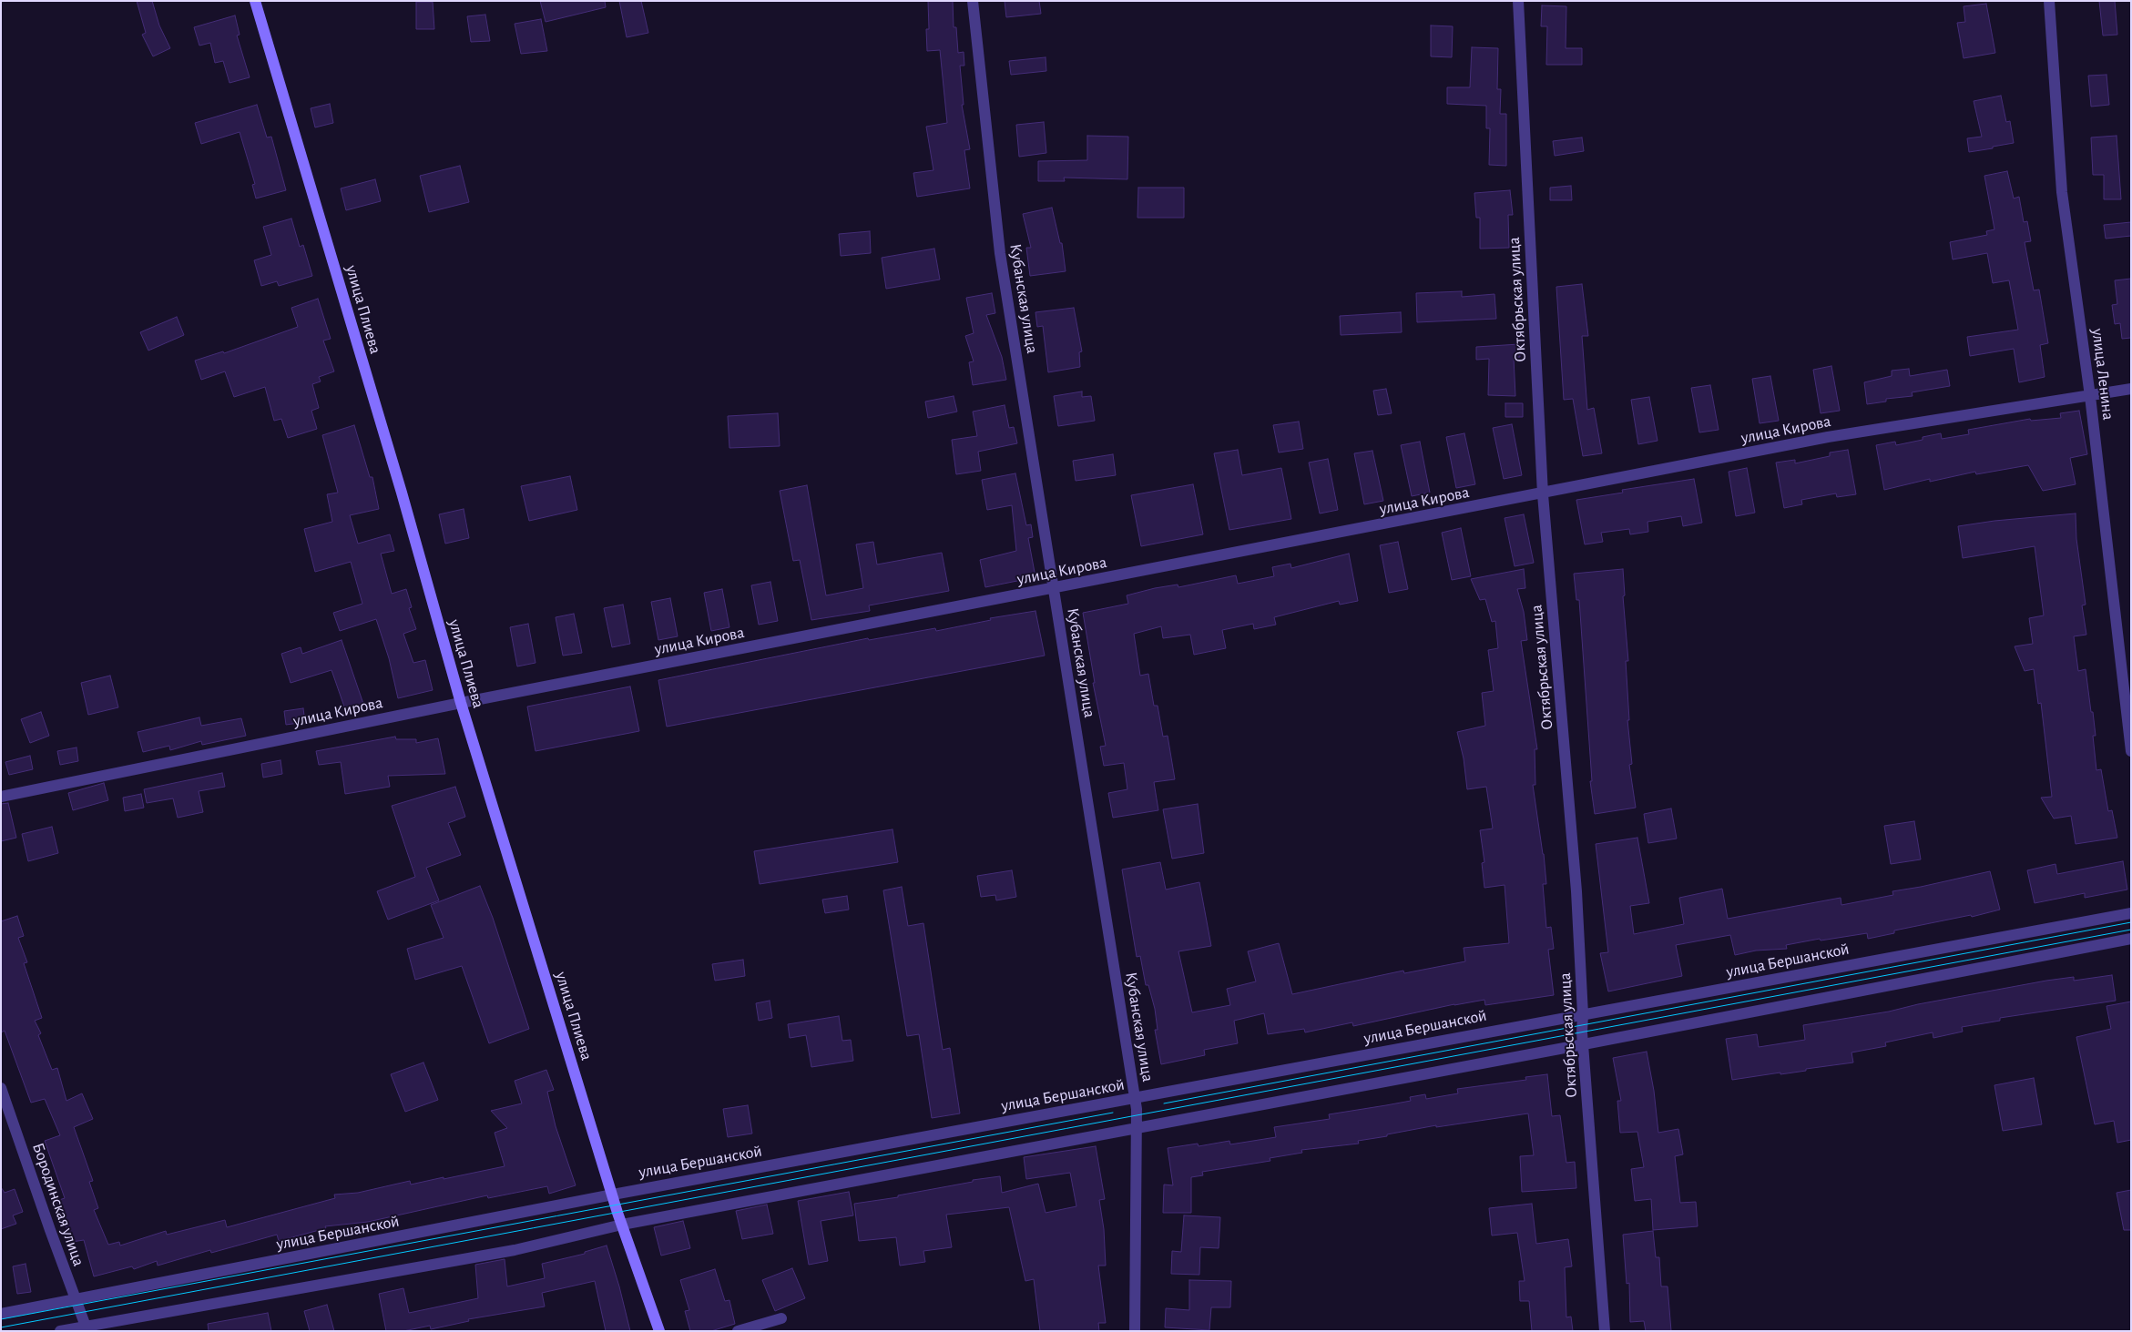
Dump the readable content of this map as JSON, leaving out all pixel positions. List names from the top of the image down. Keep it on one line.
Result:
{"streets":{"street":["Кубанская улица","Октябрьская улица","улица Плиева","улица Ленина","улица Кирова","улица Бершанской","Бородинская улица"]},"crossings":[["Кубанская улица","улица Кирова"],["Кубанская улица","улица Бершанской"],["Октябрьская улица","улица Кирова"],["Октябрьская улица","улица Бершанской"],["улица Плиева","улица Кирова"],["улица Плиева","улица Бершанской"],["улица Ленина","улица Кирова"],["улица Бершанской","Бородинская улица"]]}
